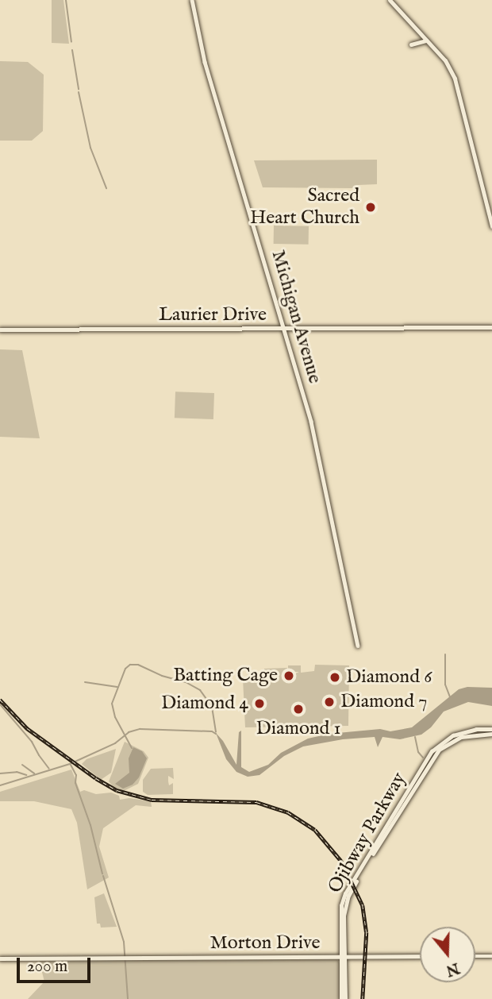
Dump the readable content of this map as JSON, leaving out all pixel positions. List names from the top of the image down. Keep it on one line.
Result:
{"streets":{"main road":["Ojibway Parkway"],"street":["Laurier Drive","Michigan Avenue","Morton Drive"]},"crossings":[["Laurier Drive","Michigan Avenue"],["Ojibway Parkway","Morton Drive"]],"places":["Sacred Heart Church","Batting Cage","Diamond 6","Diamond 7","Diamond 4","Diamond 1"],"scale_bar":"200 m","north":"bottom"}
